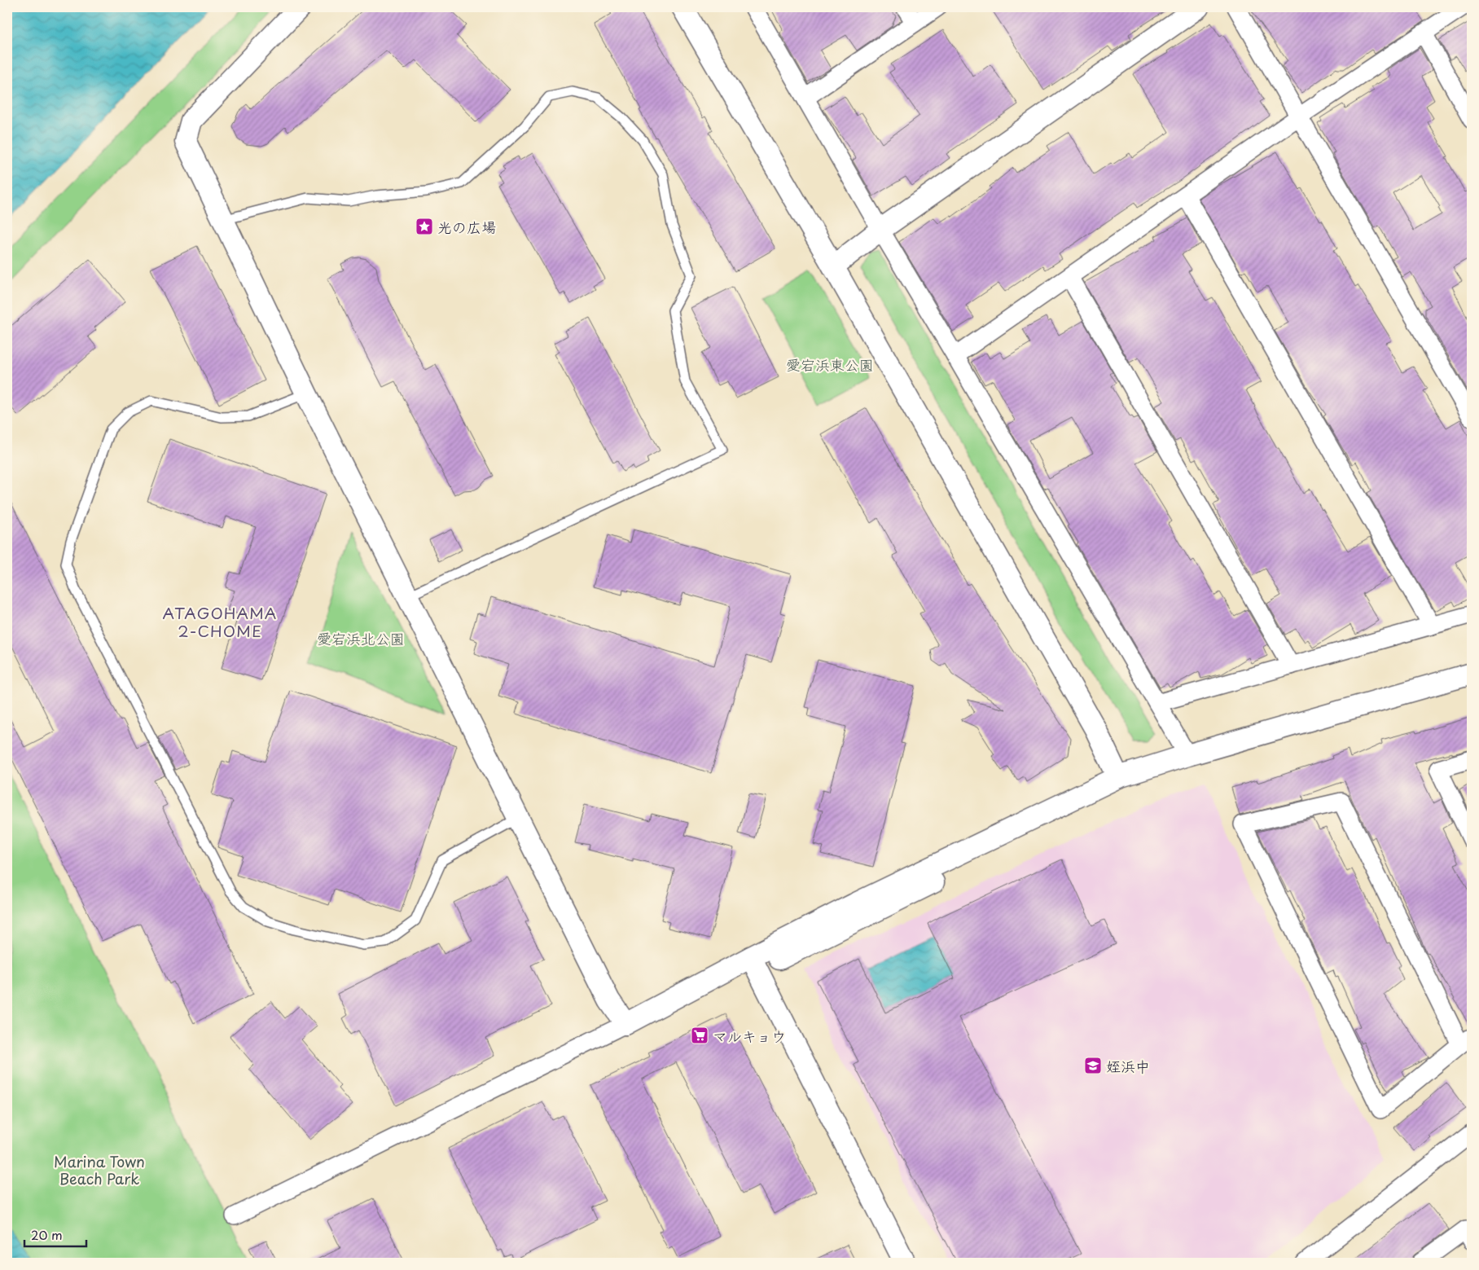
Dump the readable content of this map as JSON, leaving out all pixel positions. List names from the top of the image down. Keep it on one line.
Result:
{"districts":["ATAGOHAMA 2-CHOME"],"parks":["愛宕浜東公園","愛宕浜北公園","Marina Town Beach Park"],"places":{"place":["光の広場"],"supermarket":["マルキョウ"],"school or university":["姪浜中"]},"scale_bar":"20 m"}
